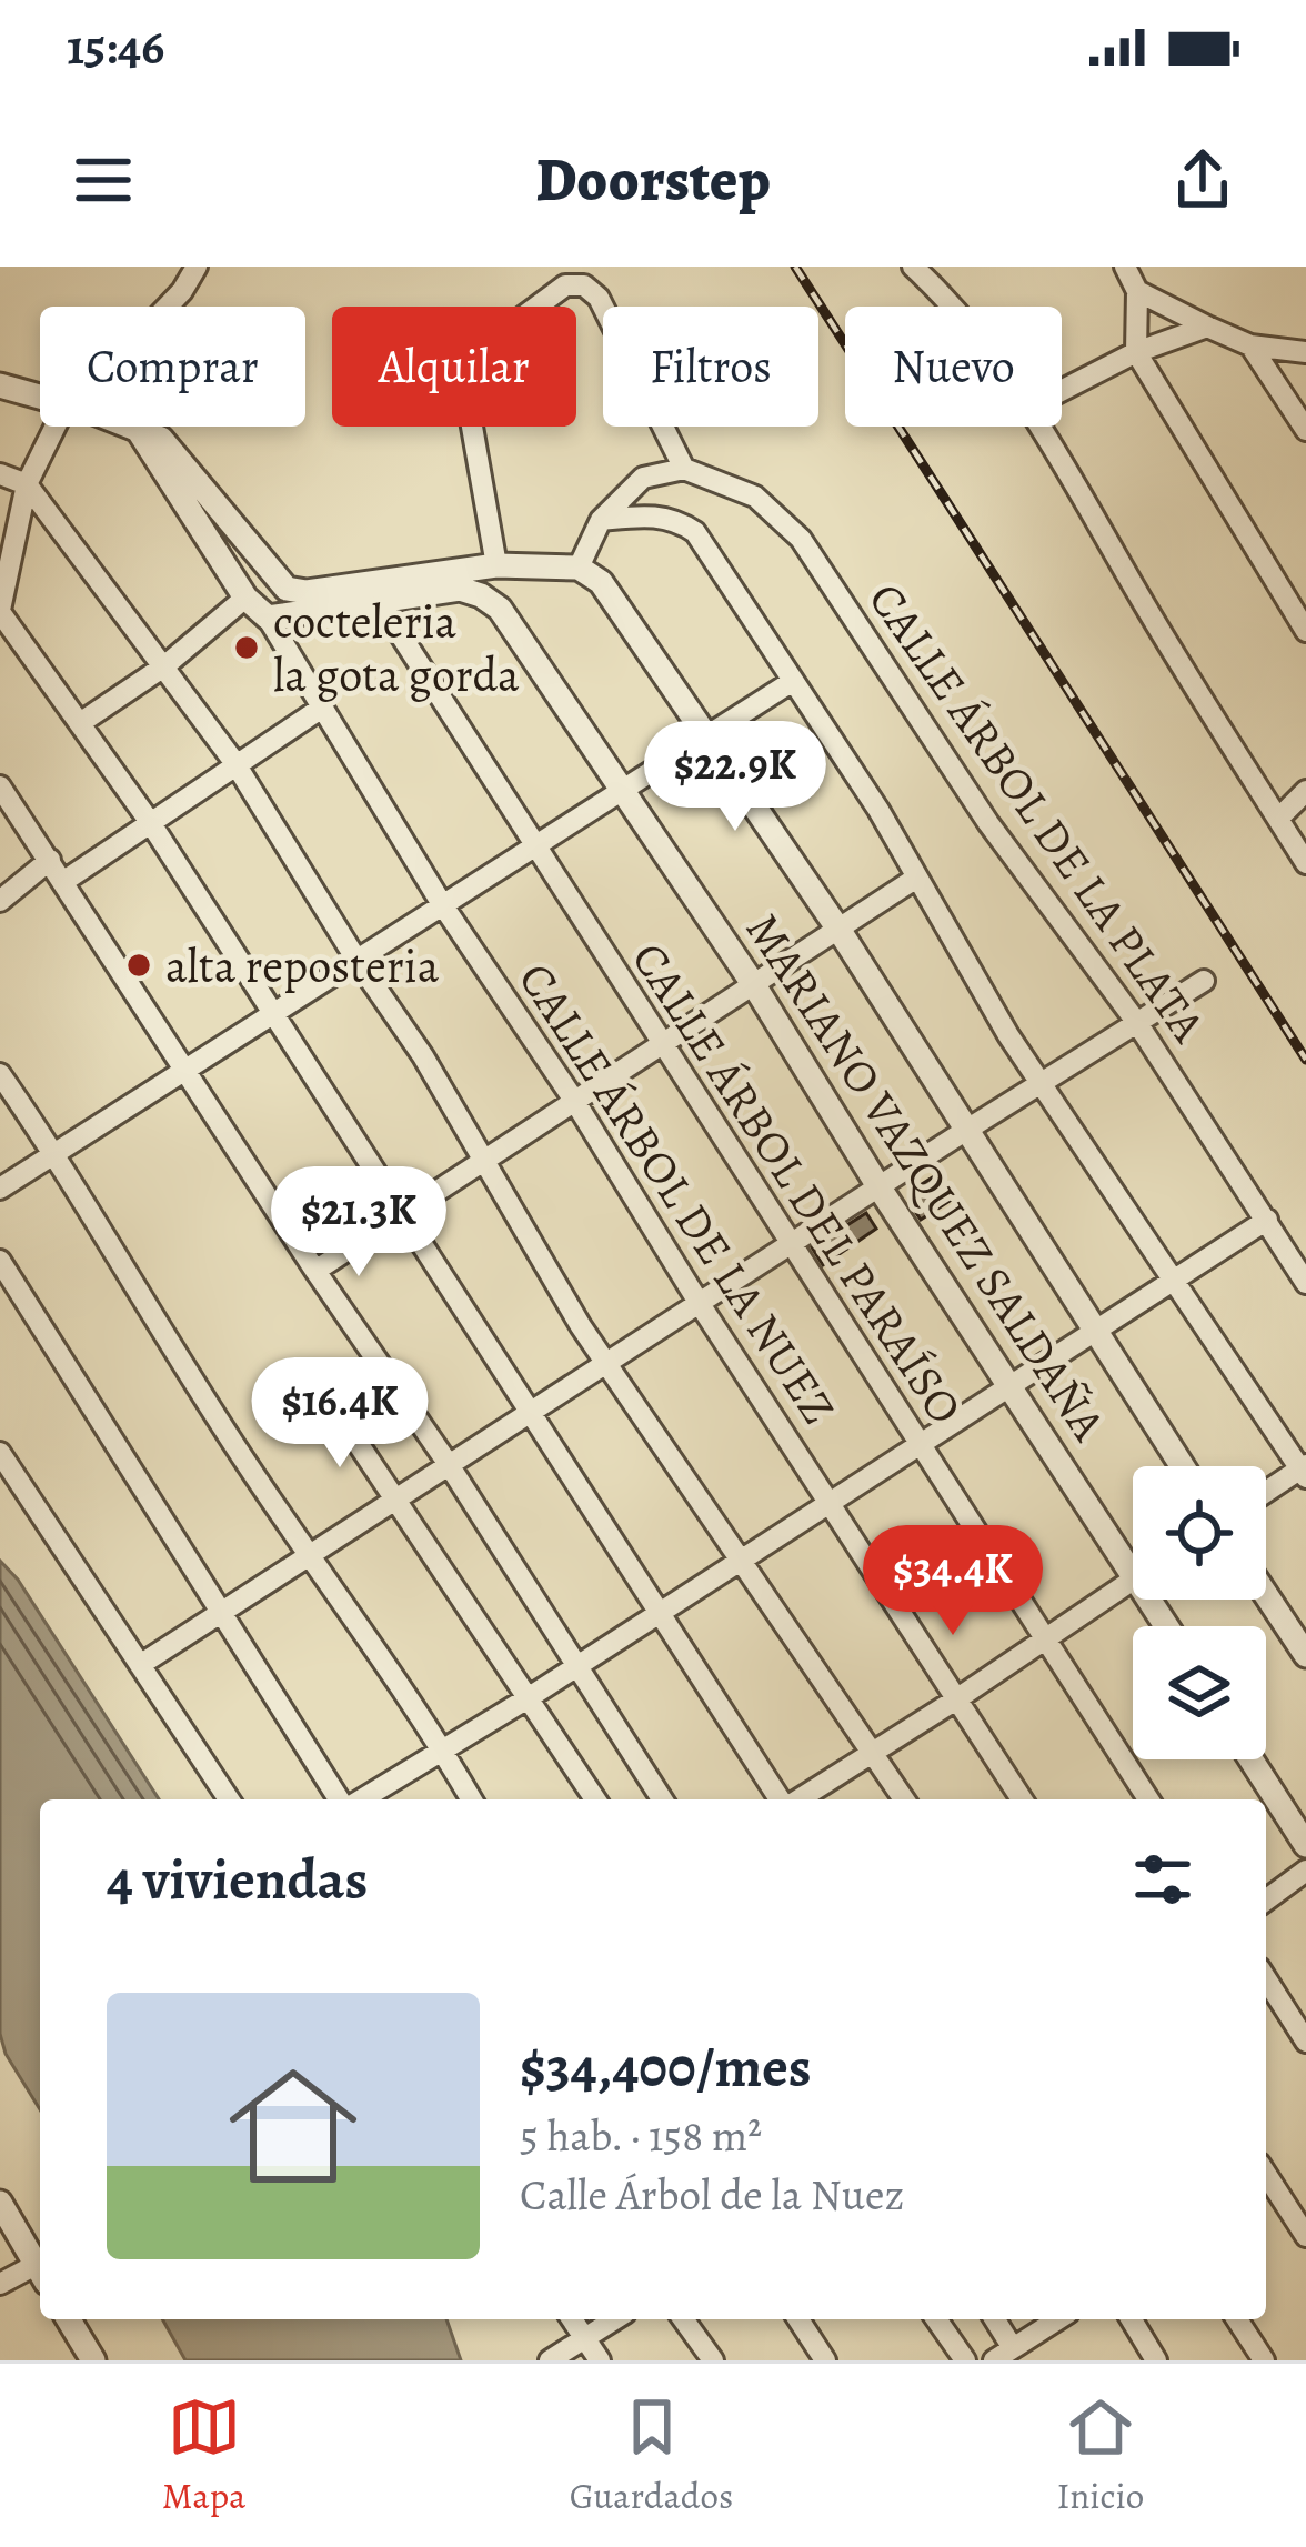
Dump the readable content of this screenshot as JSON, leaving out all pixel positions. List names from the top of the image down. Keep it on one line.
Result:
{"streets":{"street":["CALLE ÁRBOL DE LA PLATA","MARIANO VAZQUEZ SALDAÑA","CALLE ÁRBOL DEL PARAÍSO","CALLE ÁRBOL DE LA NUEZ"]},"crossings":[["MARIANO VAZQUEZ SALDAÑA","CALLE ÁRBOL DEL PARAÍSO"],["MARIANO VAZQUEZ SALDAÑA","CALLE ÁRBOL DE LA NUEZ"]],"places":["cocteleria la gota gorda","alta reposteria"],"page":{"status":"15:46","header":"Doorstep","chip":["Comprar","Alquilar","Filtros","Nuevo"],"price":["$22.9K","$21.3K","$16.4K","$34.4K"],"heading":"4 viviendas","list":[{"name":"$34,400/mes","note":"5 hab. · 158 m² · Calle Árbol de la Nuez"}],"tabs":["Mapa","Guardados","Inicio"]}}
